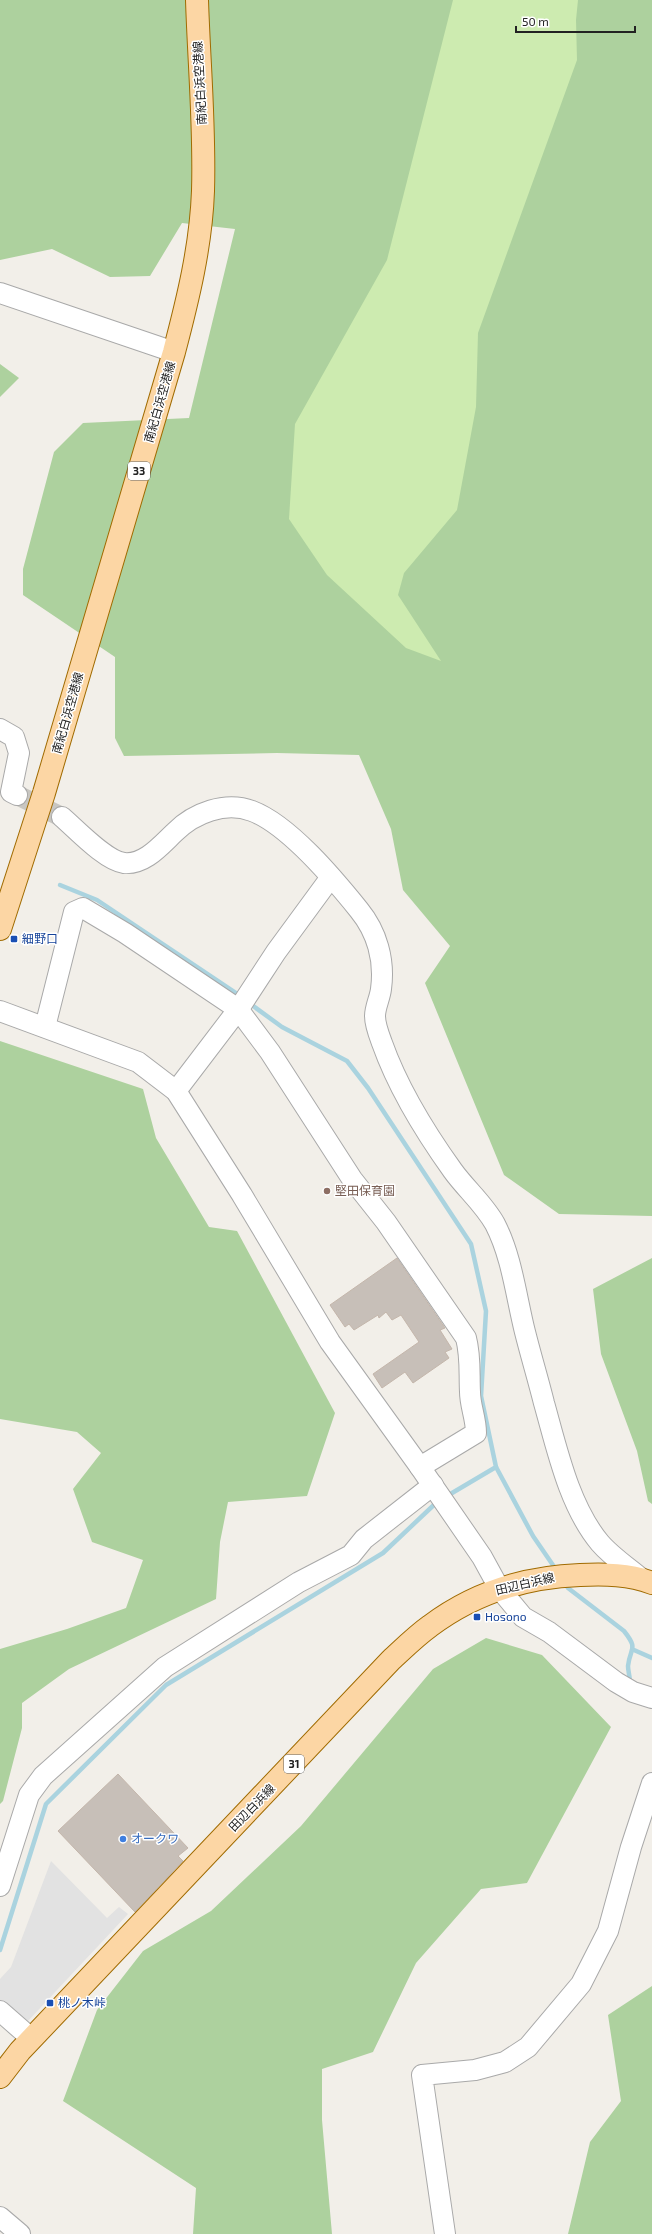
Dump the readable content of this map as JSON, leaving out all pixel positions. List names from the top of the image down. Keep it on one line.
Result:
{"streets":{"main road":["南紀白浜空港線","33","田辺白浜線","31"]},"places":{"transit":["細野口","Hosono","桃ノ木峠"],"other":["堅田保育園","オークワ"]},"scale_bar":"50 m"}
